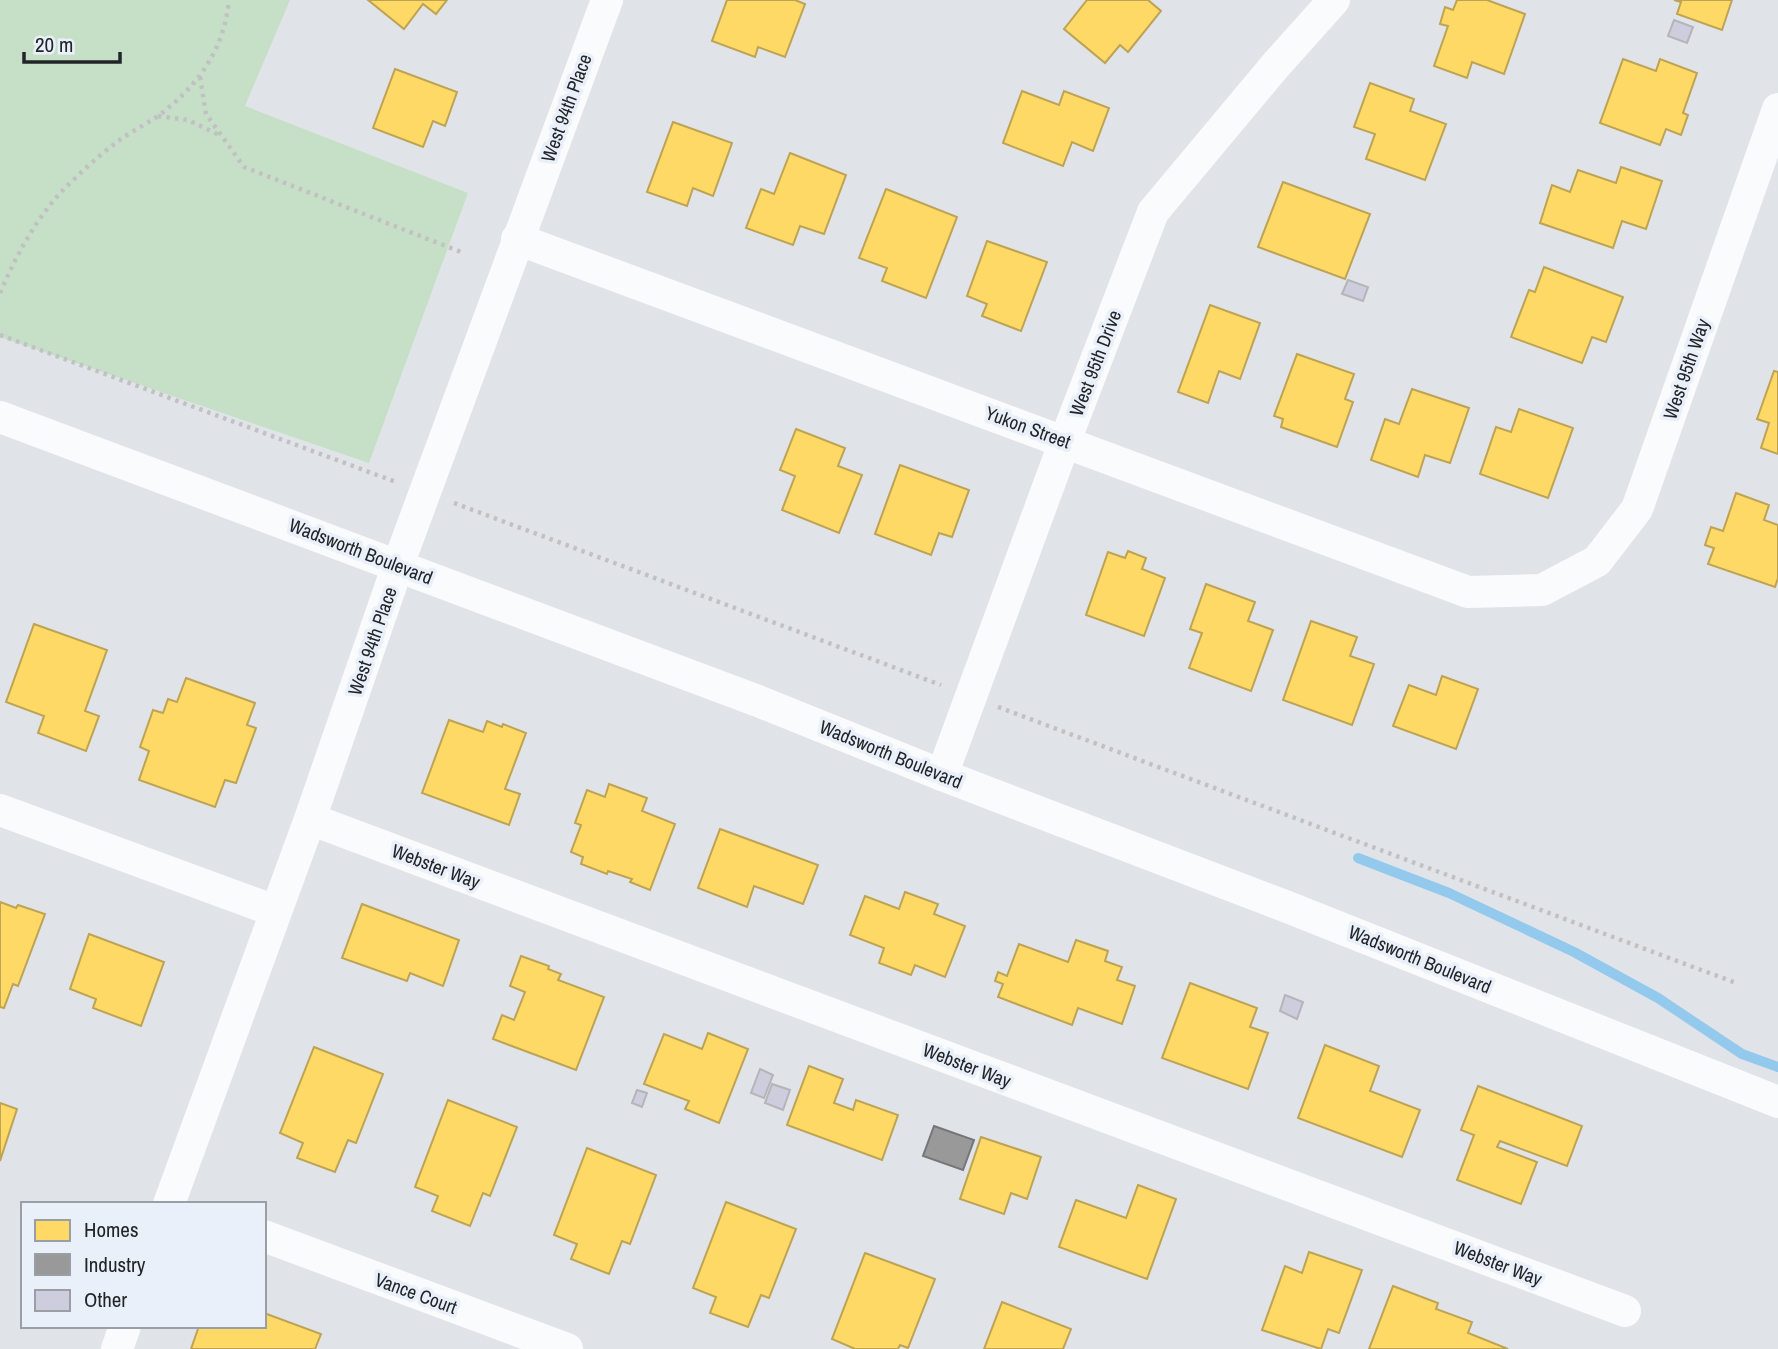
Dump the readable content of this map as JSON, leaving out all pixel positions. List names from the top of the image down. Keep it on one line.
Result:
{"streets":{"street":["West 94th Place","West 95th Drive","West 95th Way","Yukon Street","Wadsworth Boulevard","Webster Way","Vance Court"]},"crossings":[["West 94th Place","Yukon Street"],["West 94th Place","Wadsworth Boulevard"],["West 94th Place","Webster Way"],["West 95th Drive","Yukon Street"],["West 95th Drive","Wadsworth Boulevard"],["West 95th Way","Yukon Street"]],"legend":["Homes","Industry","Other"],"scale_bar":"20 m"}
